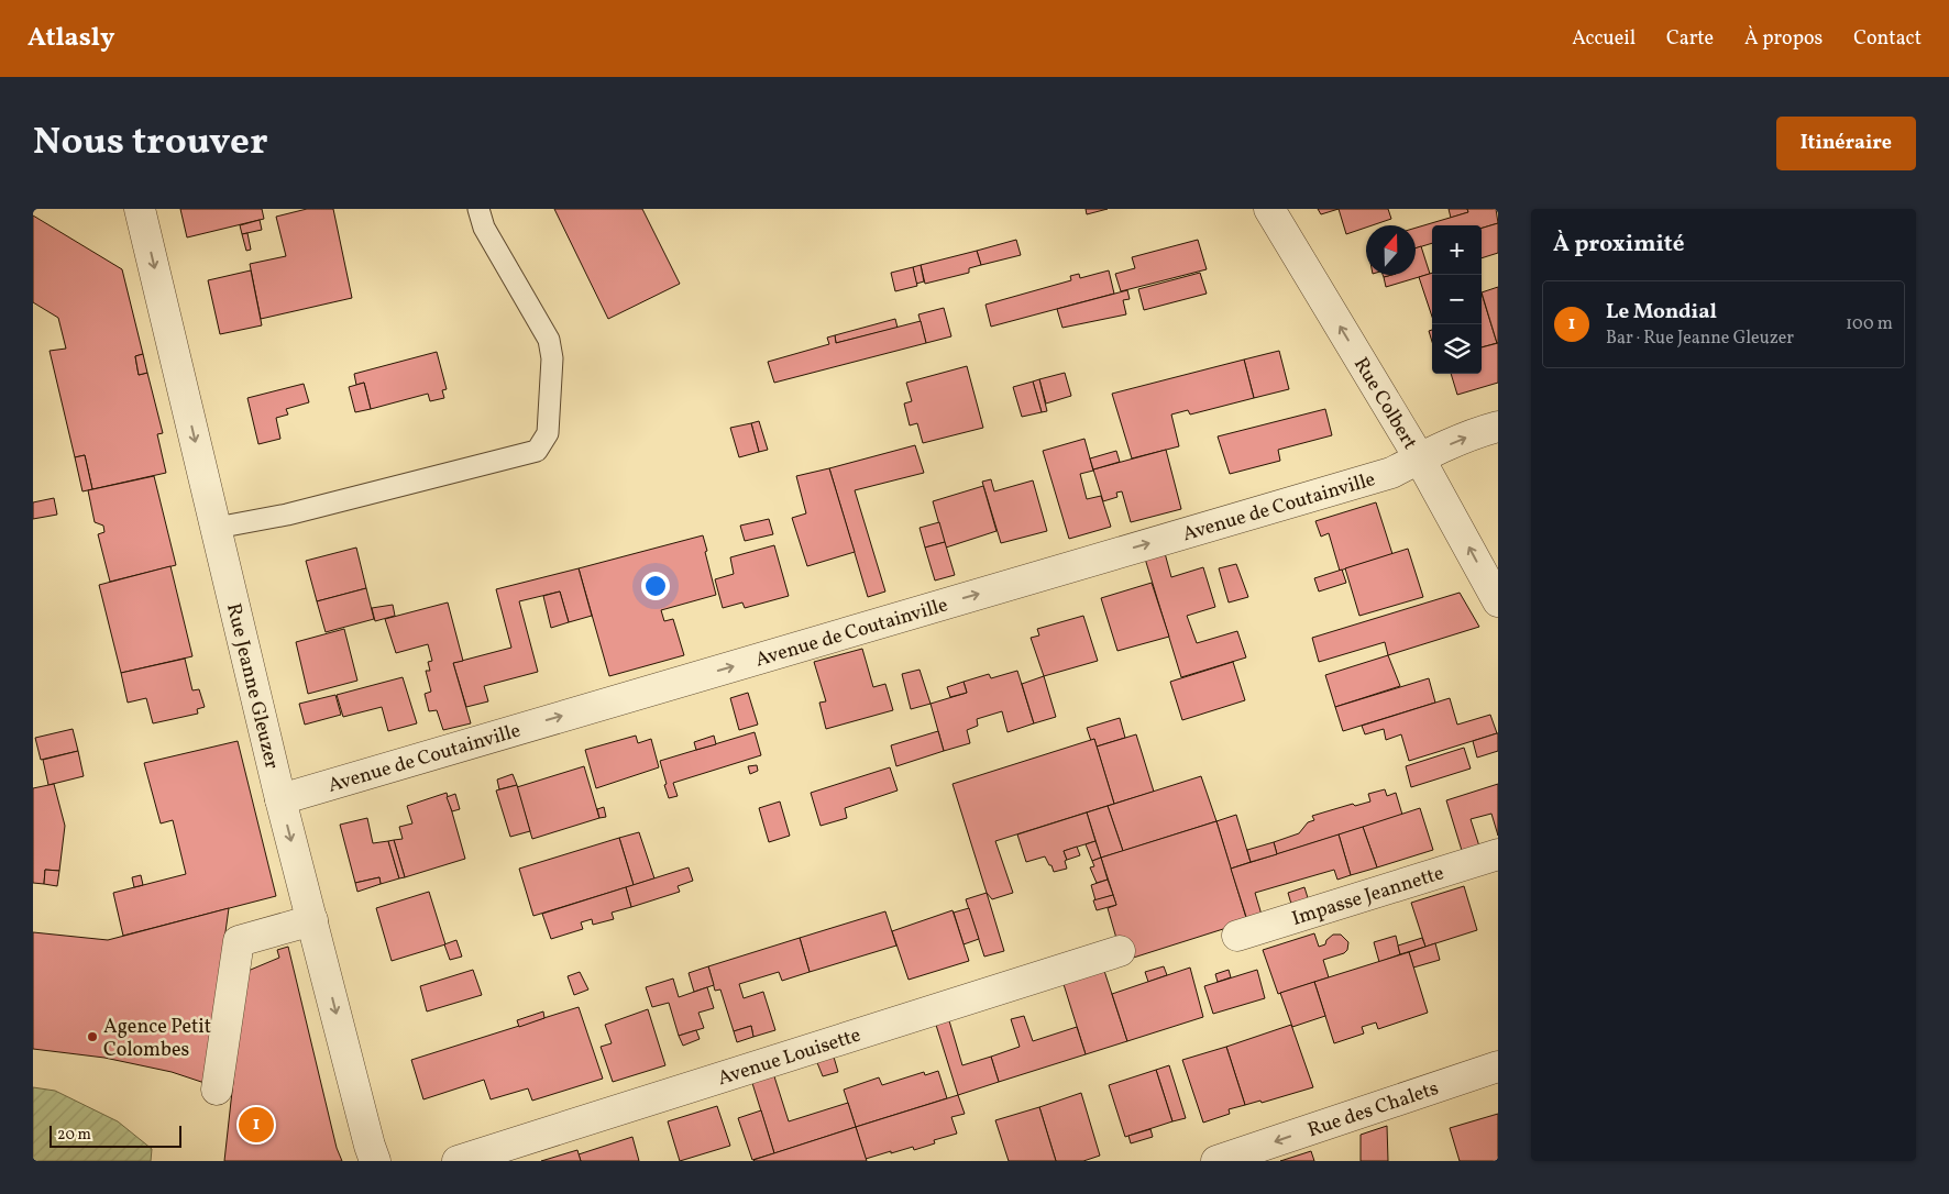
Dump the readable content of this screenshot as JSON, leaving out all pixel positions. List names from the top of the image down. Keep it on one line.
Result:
{"streets":{"street":["Rue Colbert","Avenue de Coutainville","Rue Jeanne Gleuzer","Impasse Jeannette","Avenue Louisette","Rue des Chalets"]},"crossings":[["Rue Colbert","Avenue de Coutainville"],["Avenue de Coutainville","Rue Jeanne Gleuzer"]],"one_way":["Rue Colbert","Avenue de Coutainville","Rue Jeanne Gleuzer","Rue des Chalets"],"places":["Agence Petit Colombes"],"scale_bar":"20 m","north":"top","page":{"header":"Atlasly","nav":["Accueil","Carte","À propos","Contact"],"title":"Nous trouver","buttons":"Itinéraire","heading":"À proximité","map_buttons":["+","−"],"list":[{"mark":"1","name":"Le Mondial","note":"Bar · Rue Jeanne Gleuzer","value":"100 m"}],"pins":"1","scale":"20 m"}}
